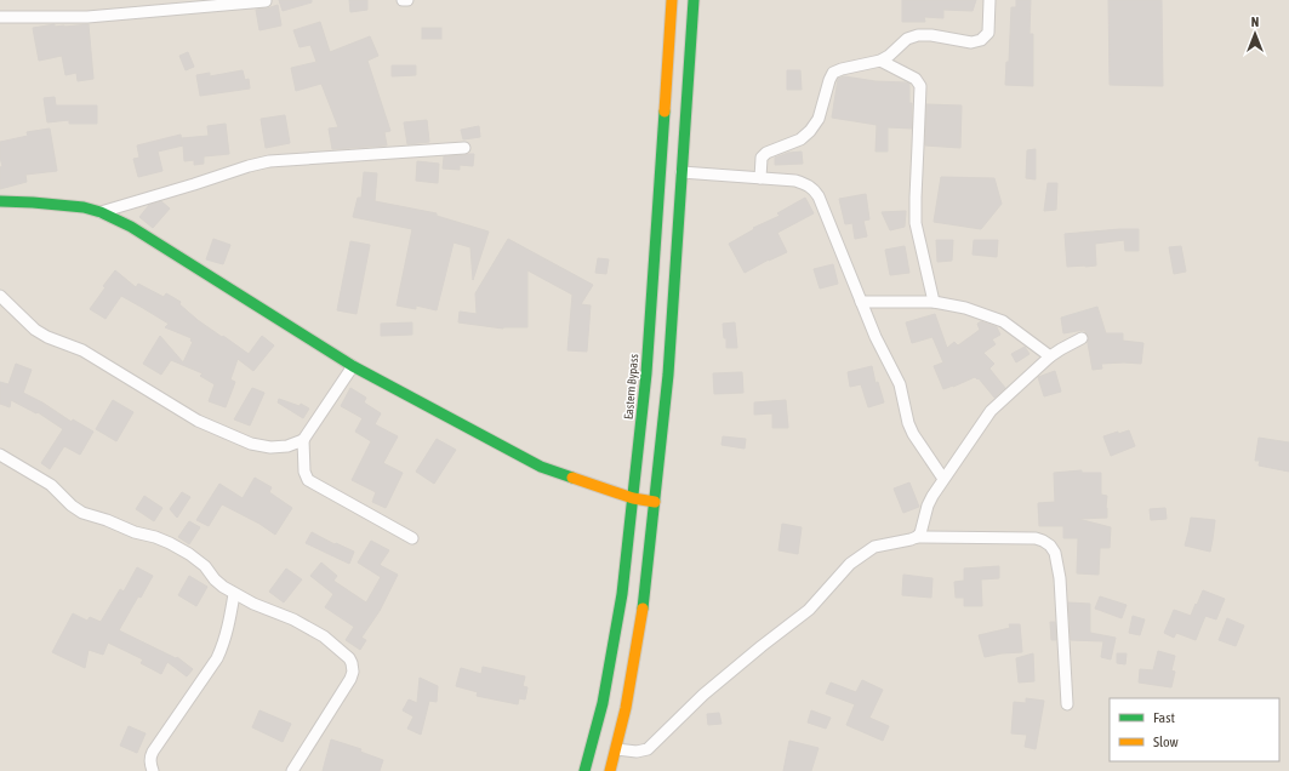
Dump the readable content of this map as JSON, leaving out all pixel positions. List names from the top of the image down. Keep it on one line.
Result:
{"streets":{"main road":["Eastern Bypass"]},"legend":["Fast","Slow"],"north":"top"}
